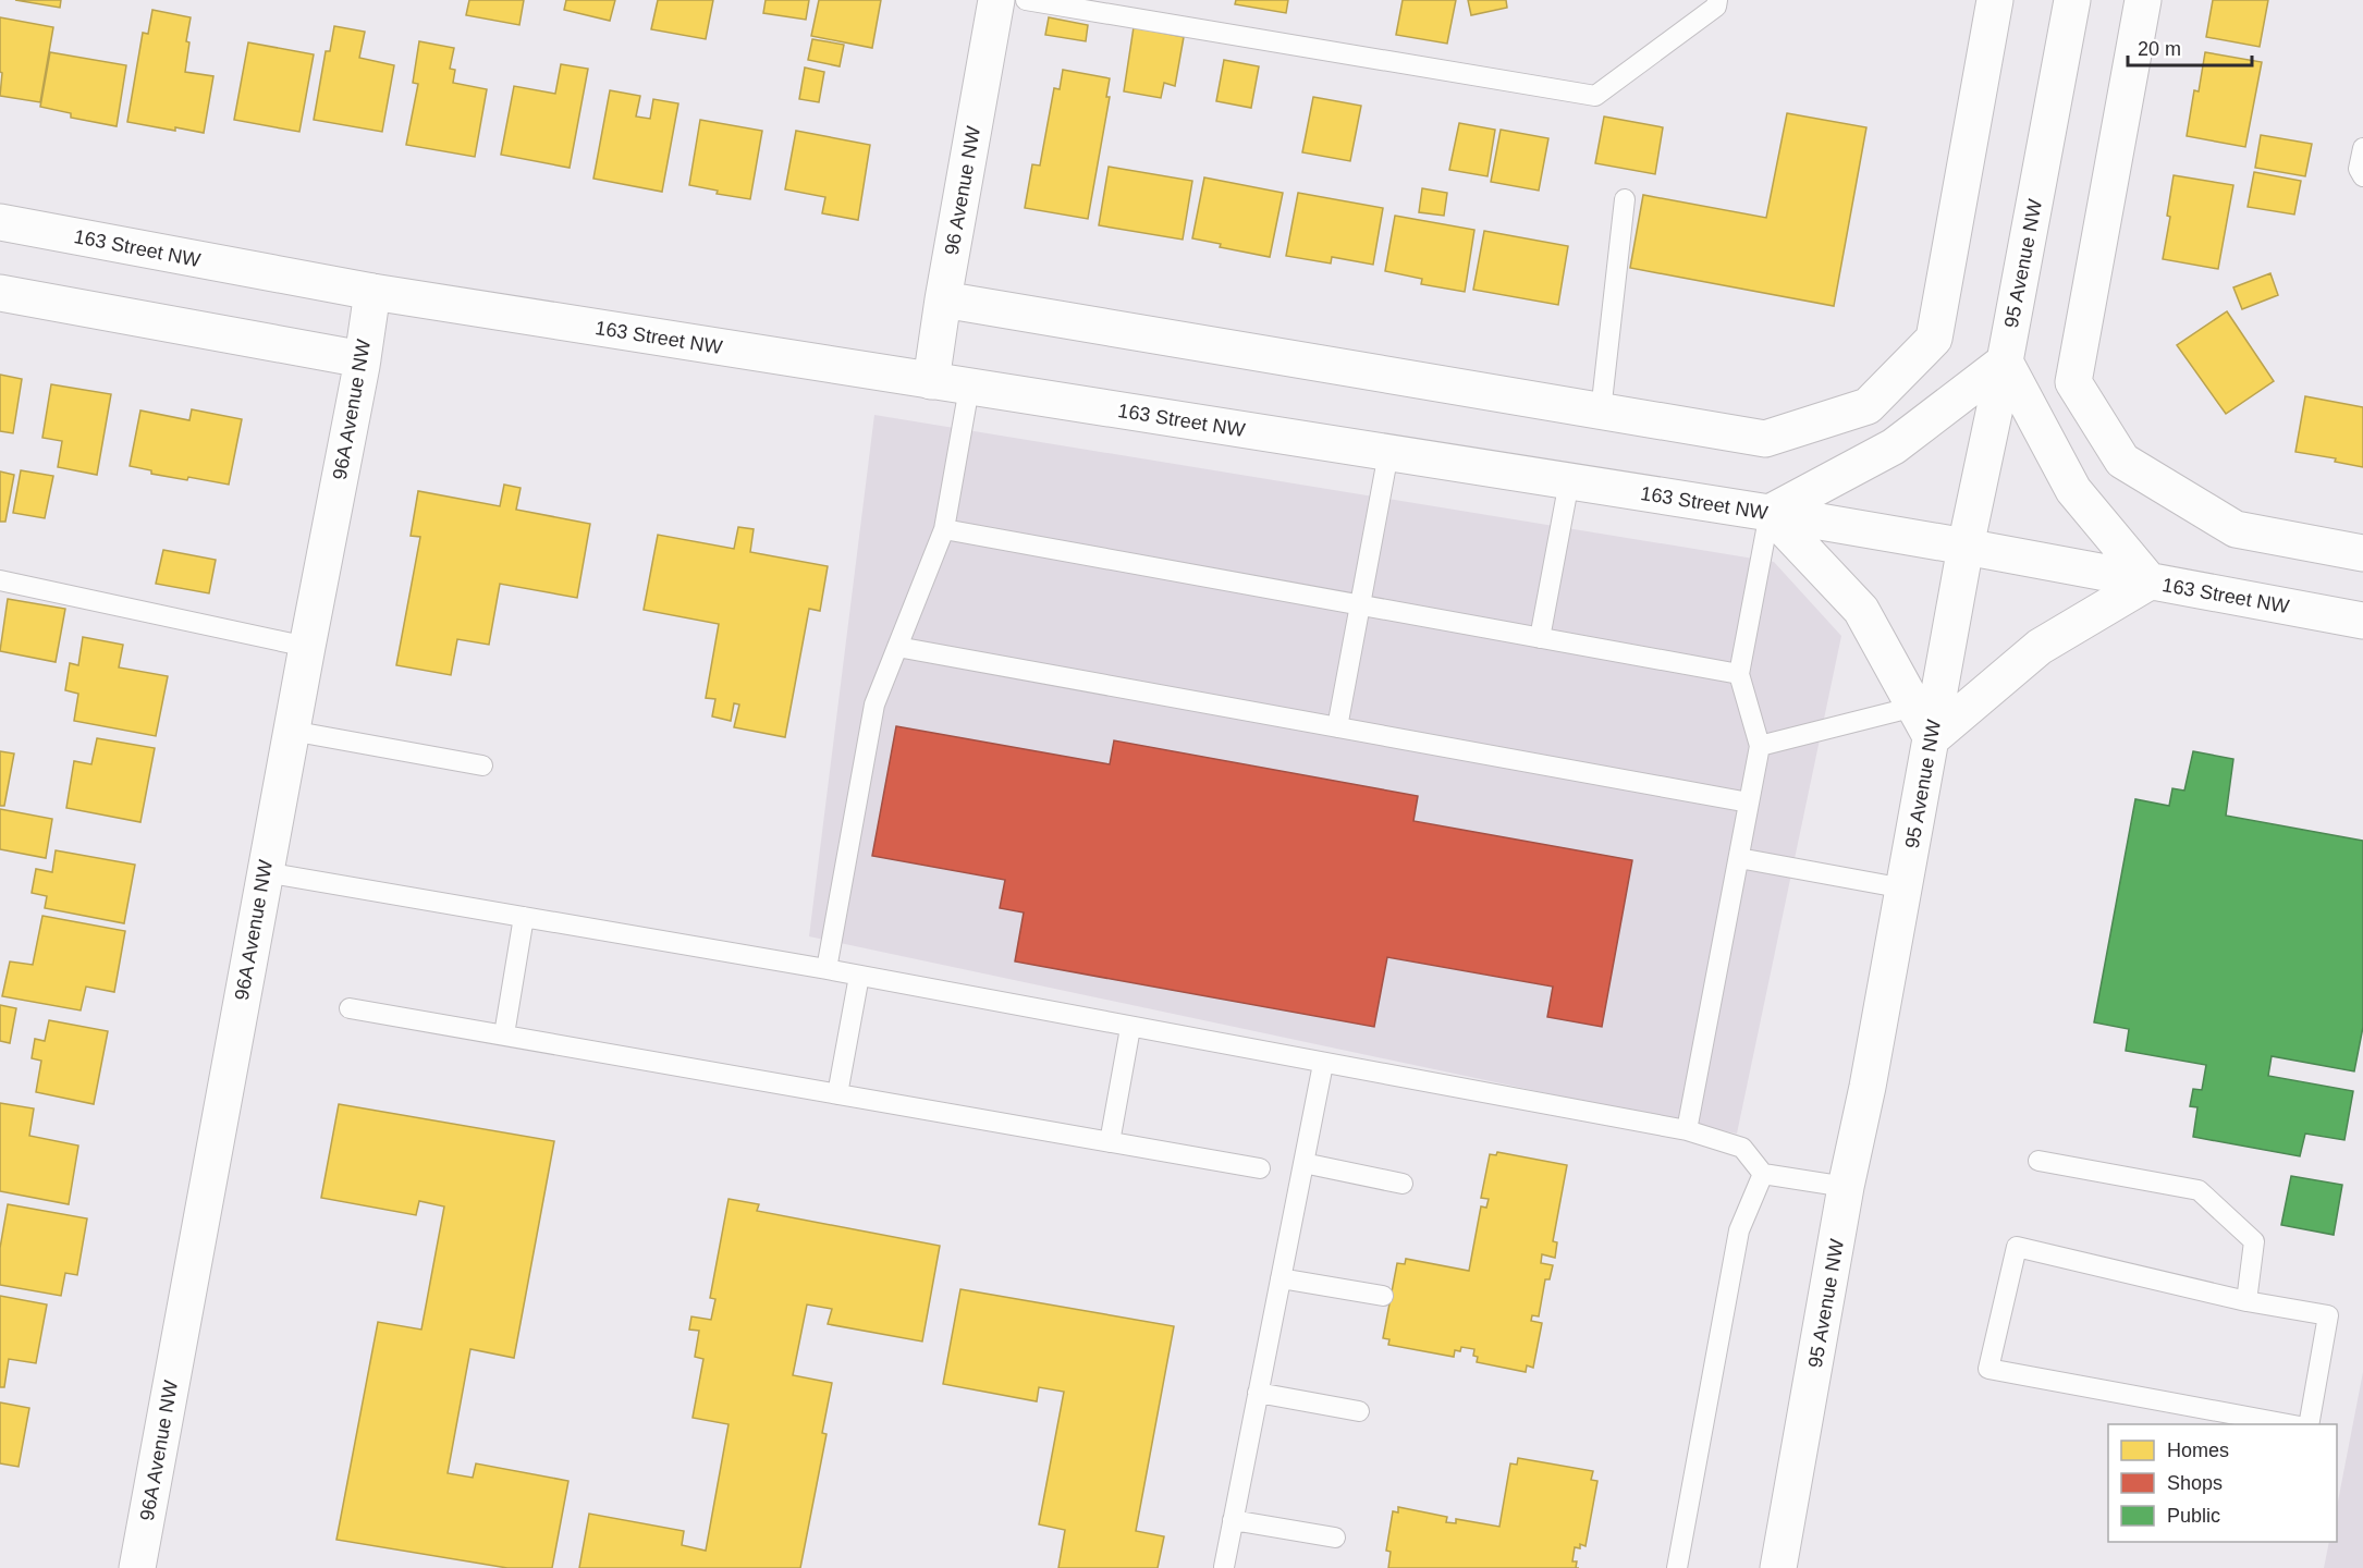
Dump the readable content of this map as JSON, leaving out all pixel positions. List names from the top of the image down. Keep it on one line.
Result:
{"streets":{"main road":["96 Avenue NW","163 Street NW","95 Avenue NW","96A Avenue NW"]},"crossings":[["96 Avenue NW","163 Street NW"],["163 Street NW","95 Avenue NW"],["163 Street NW","96A Avenue NW"]],"legend":["Homes","Shops","Public"],"scale_bar":"20 m"}
